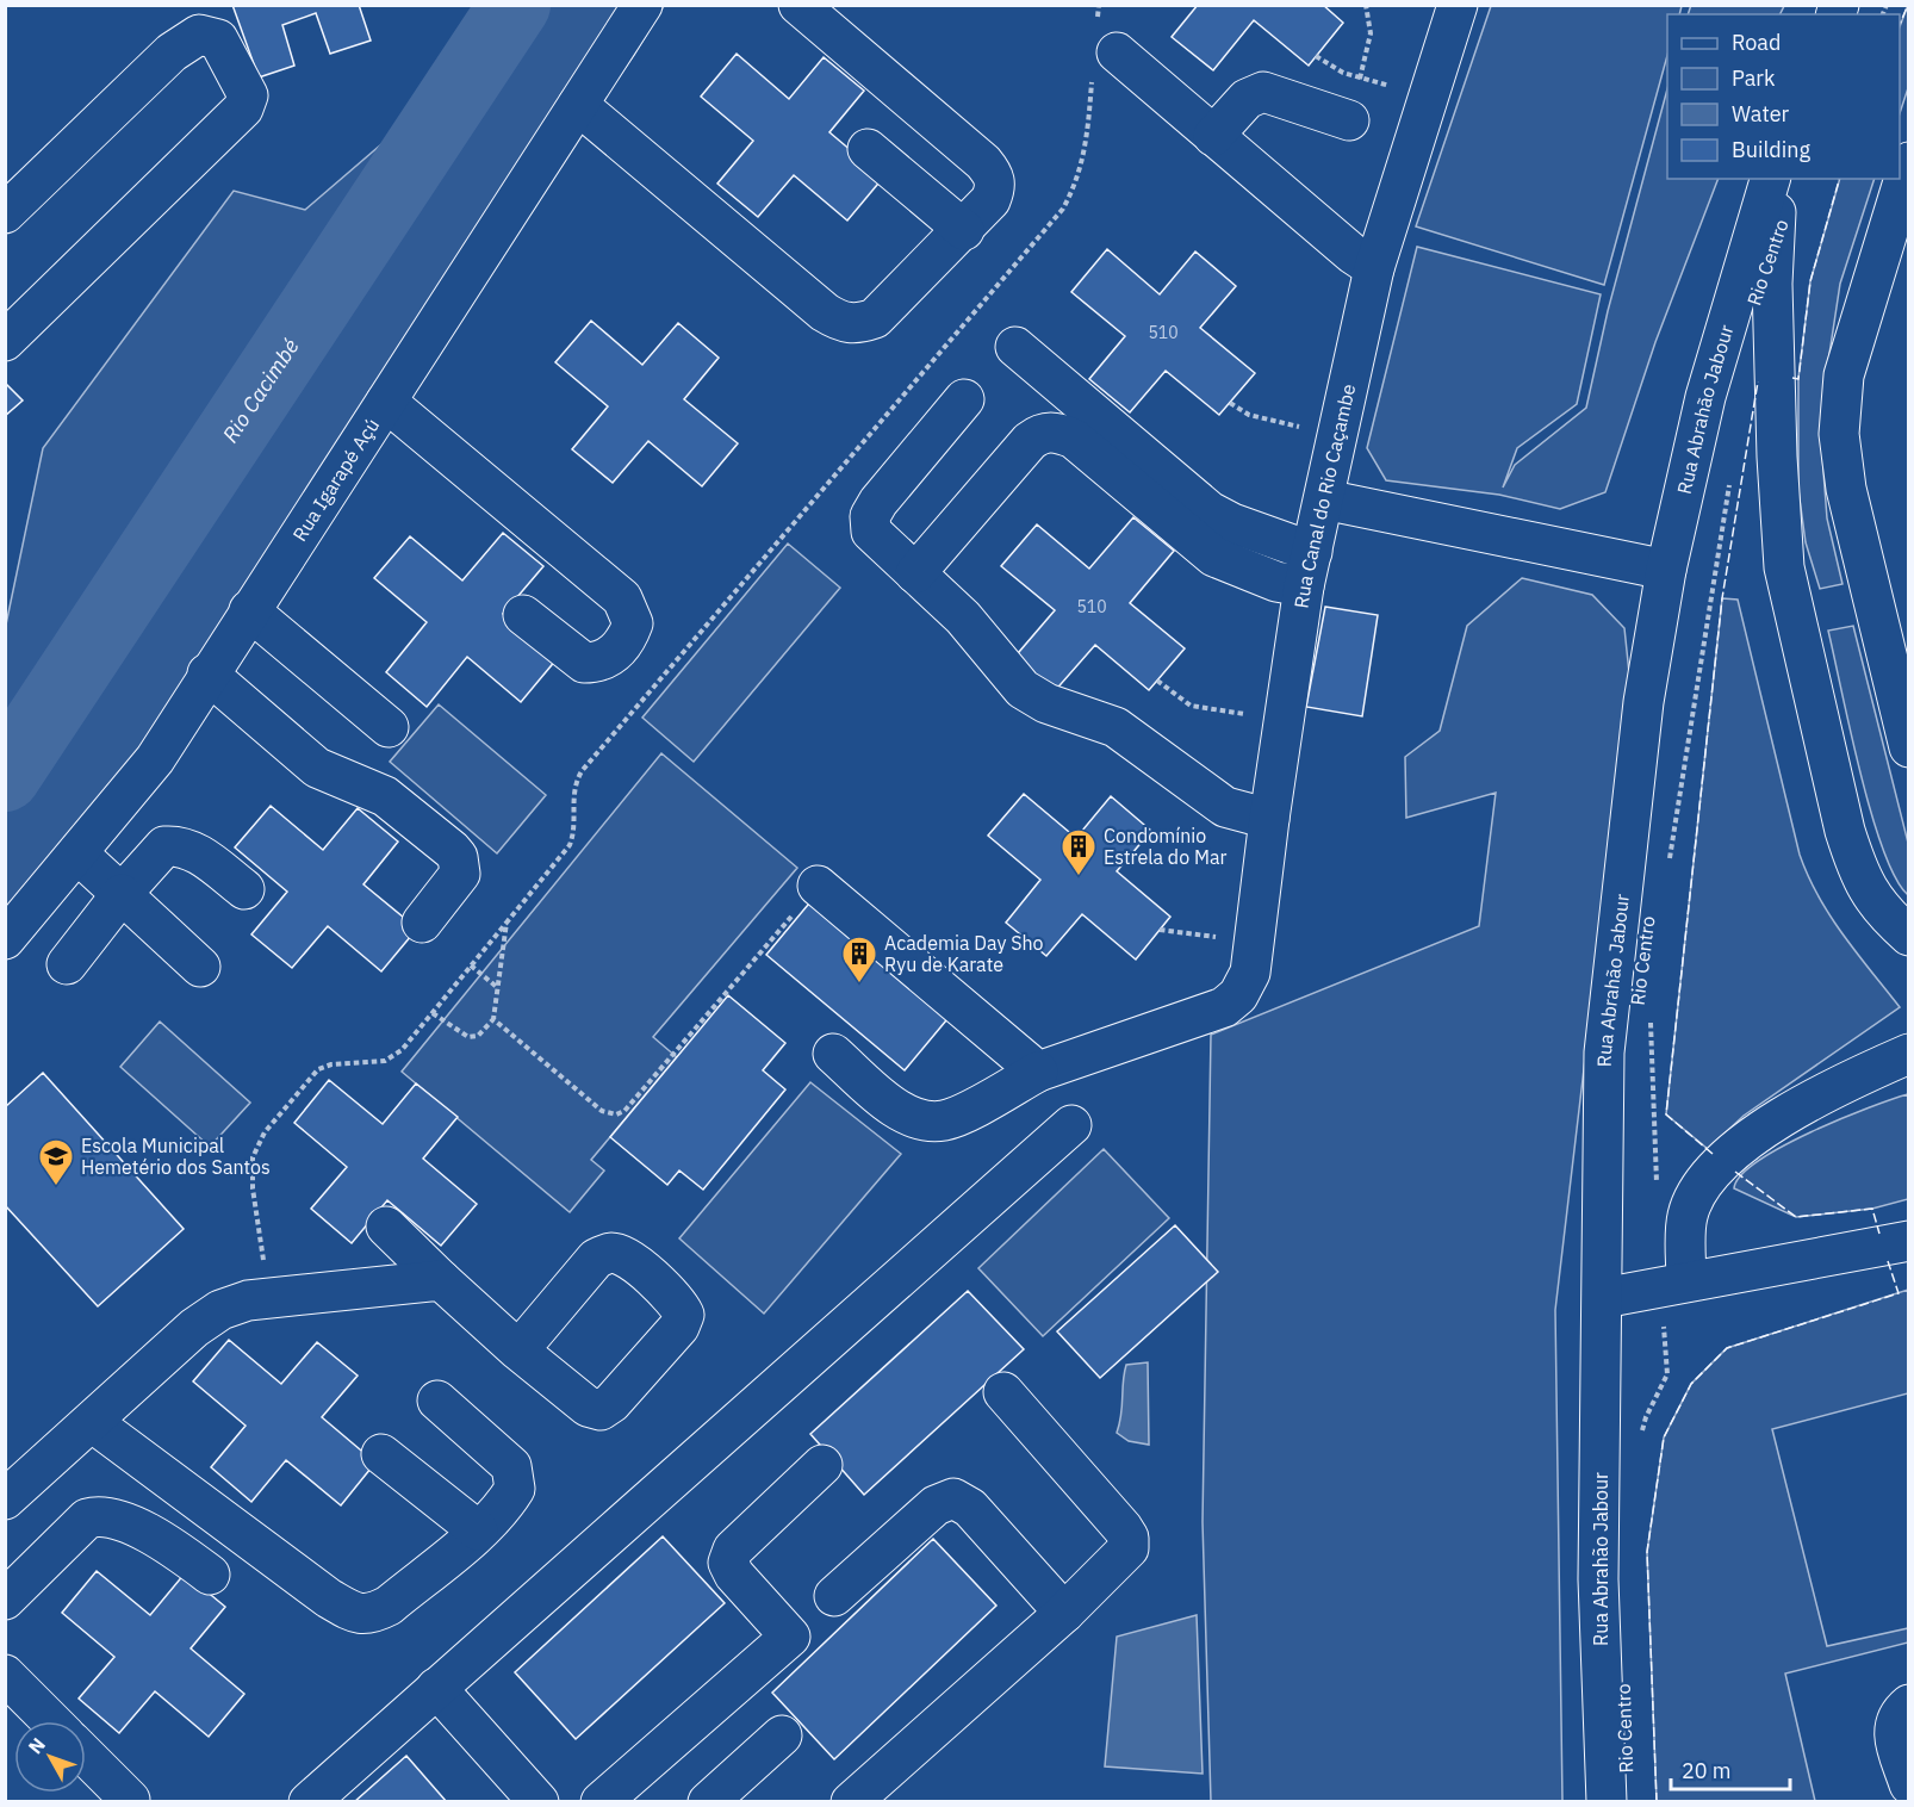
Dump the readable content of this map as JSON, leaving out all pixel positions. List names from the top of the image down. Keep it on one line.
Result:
{"streets":{"street":["Rua Abrahão Jabour","Rua Igarapé Açú","Rua Canal do Rio Caçambe"],"path":["Rio Centro"]},"water":["Rio Cacimbé"],"places":{"building":["Condomínio Estrela do Mar","Academia Day Sho Ryu de Karate"],"school or university":["Escola Municipal Hemetério dos Santos"]},"house_numbers":["510","510"],"legend":["Road","Park","Water","Building"],"scale_bar":"20 m","north":"top left"}
